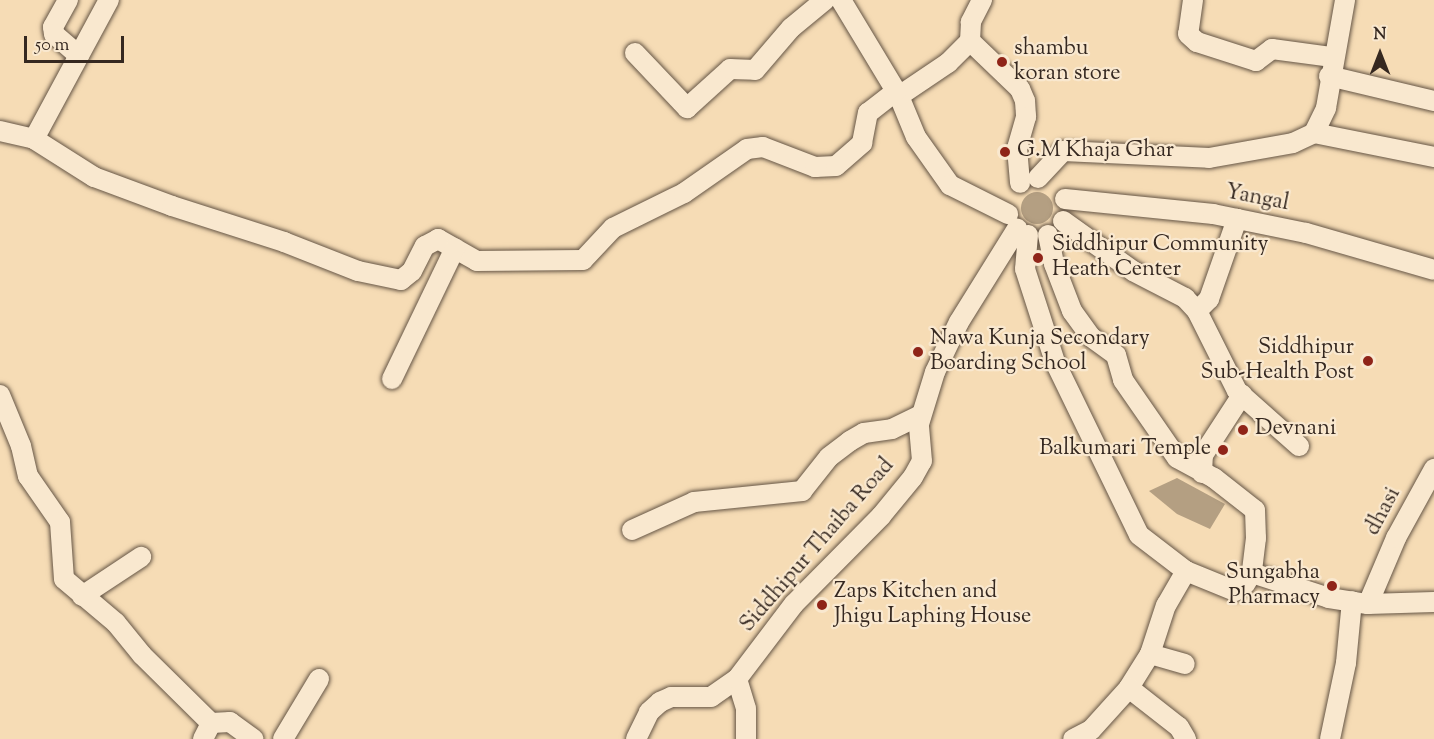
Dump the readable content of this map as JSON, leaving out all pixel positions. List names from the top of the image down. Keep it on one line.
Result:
{"streets":{"street":["Yangal","dhasi","Siddhipur Thaiba Road"]},"crossings":[["Yangal","Siddhipur Thaiba Road"]],"places":["shambu koran store","G.M Khaja Ghar","Siddhipur Community Heath Center","Nawa Kunja Secondary Boarding School","Siddhipur Sub-Health Post","Devnani","Balkumari Temple","Sungabha Pharmacy","Zaps Kitchen and Jhigu Laphing House"],"scale_bar":"50 m","north":"top"}
